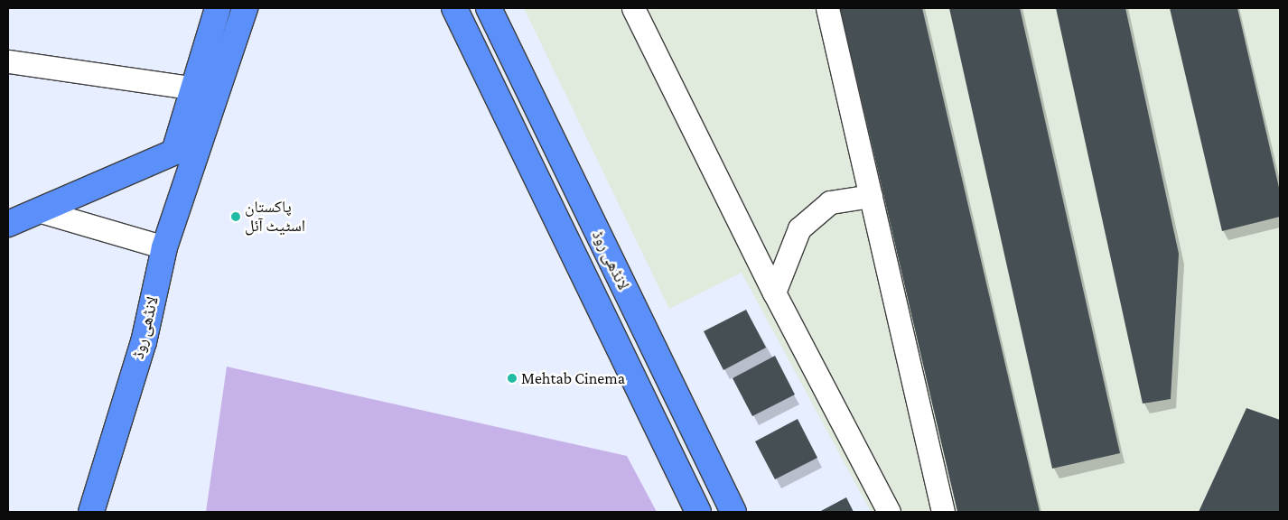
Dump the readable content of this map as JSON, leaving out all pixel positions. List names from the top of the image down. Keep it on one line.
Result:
{"streets":{"main road":["لانڈھی روڈ"]},"places":["پاکستان اسٹیٹ آئل","Mehtab Cinema"]}
